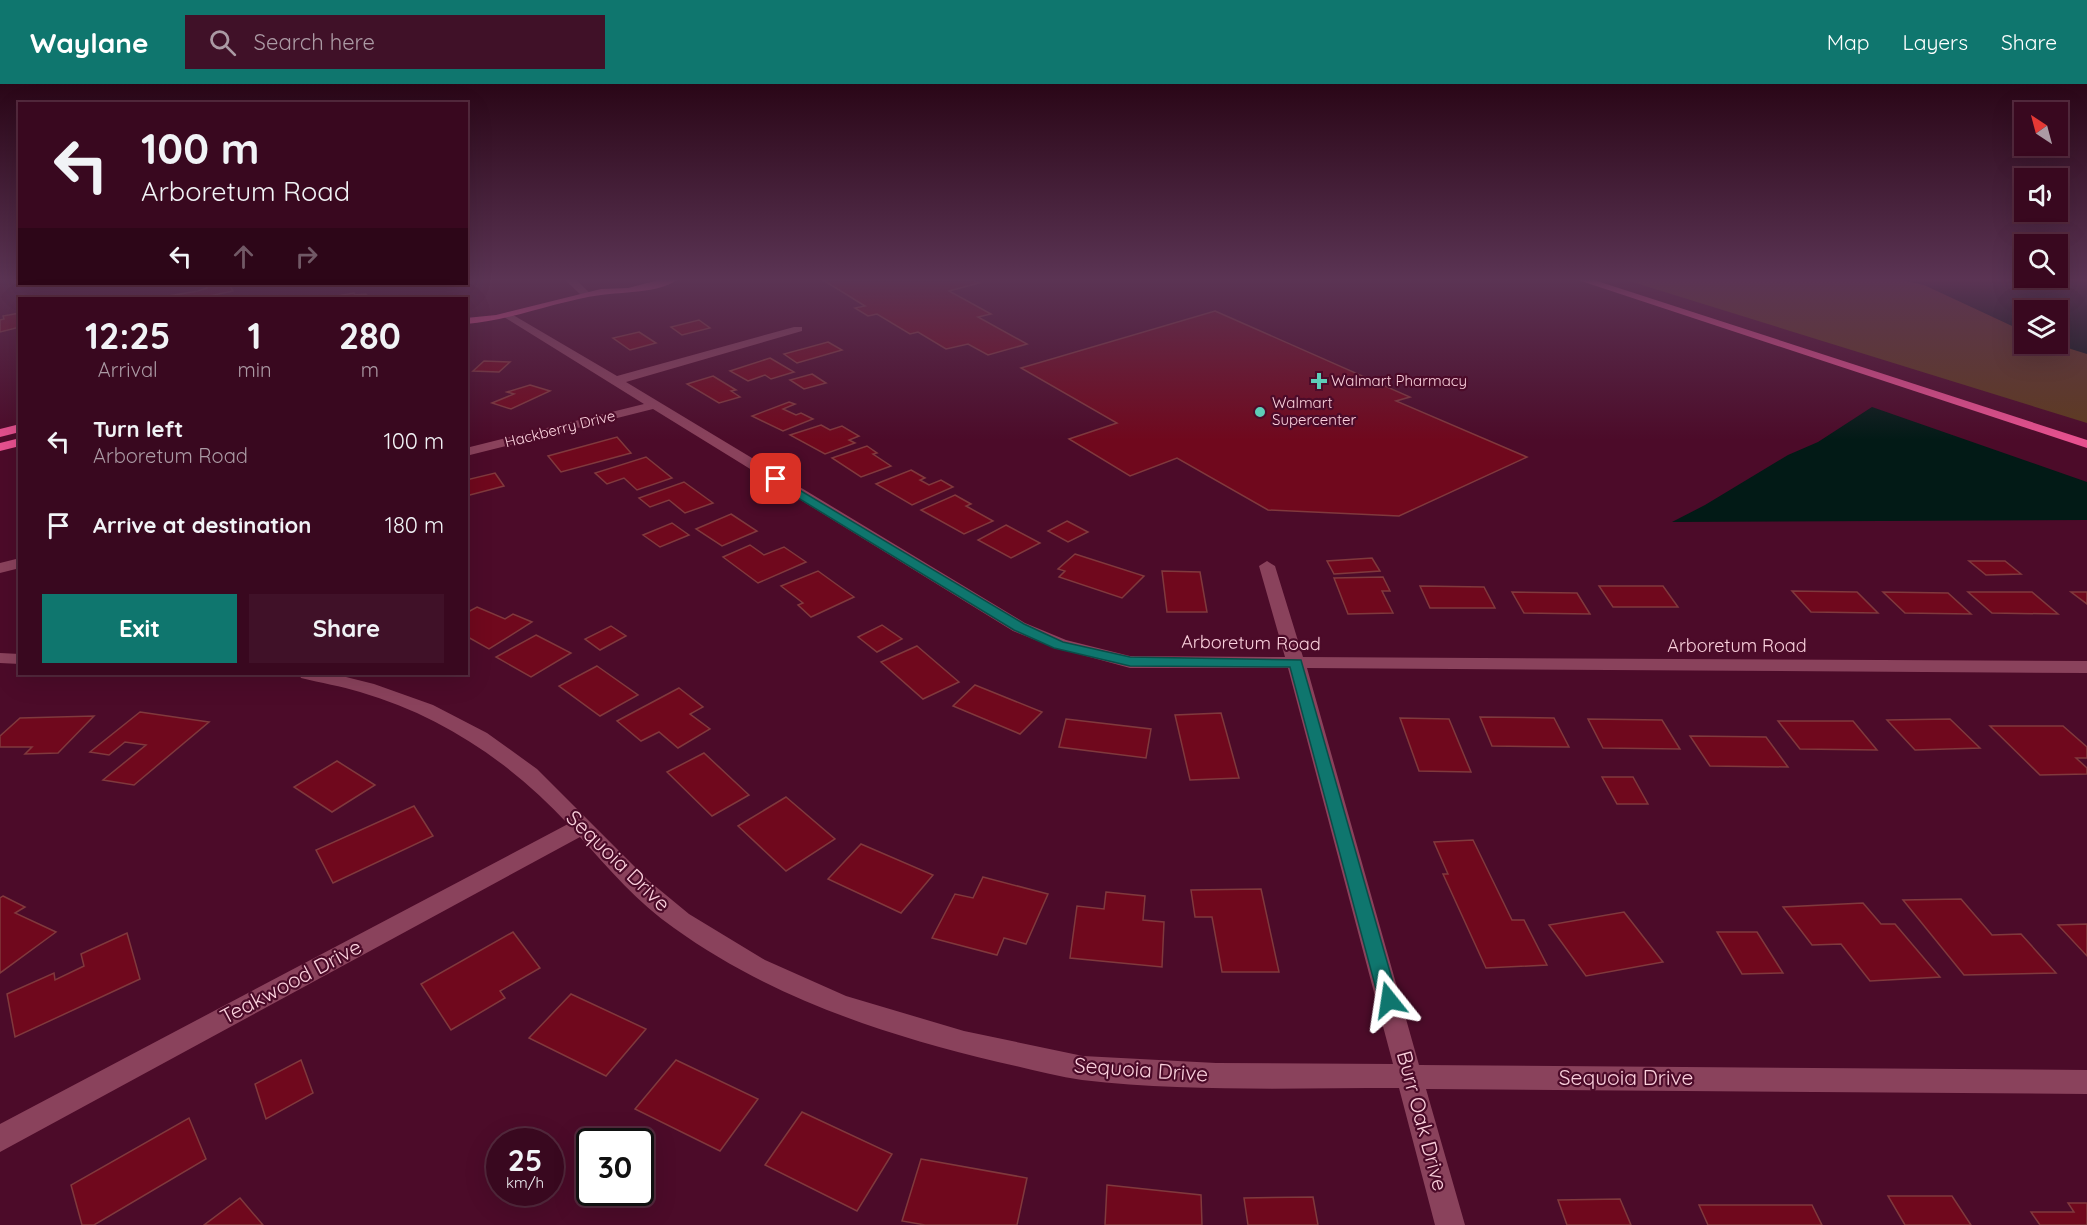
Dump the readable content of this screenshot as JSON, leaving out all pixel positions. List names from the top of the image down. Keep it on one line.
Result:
{"streets":{"street":["Hackberry Drive","Arboretum Road","Sequoia Drive","Teakwood Drive","Burr Oak Drive"]},"crossings":[["Hackberry Drive","Arboretum Road"],["Arboretum Road","Burr Oak Drive"],["Sequoia Drive","Teakwood Drive"],["Sequoia Drive","Burr Oak Drive"]],"places":{"health":["Walmart Pharmacy"],"other":["Walmart Supercenter"]},"north":"top left","page":{"header":"Waylane","search":"Search here","nav":["Map","Layers","Share"],"turn":["100 m","Arboretum Road"],"eta":["12:25","Arrival","1","min","280","m"],"list":[{"name":"Turn left","note":"Arboretum Road","value":"100 m"},{"name":"Arrive at destination","value":"180 m"}],"buttons":["Exit","Share"],"speed":"25 km/h","limit":"30"}}
